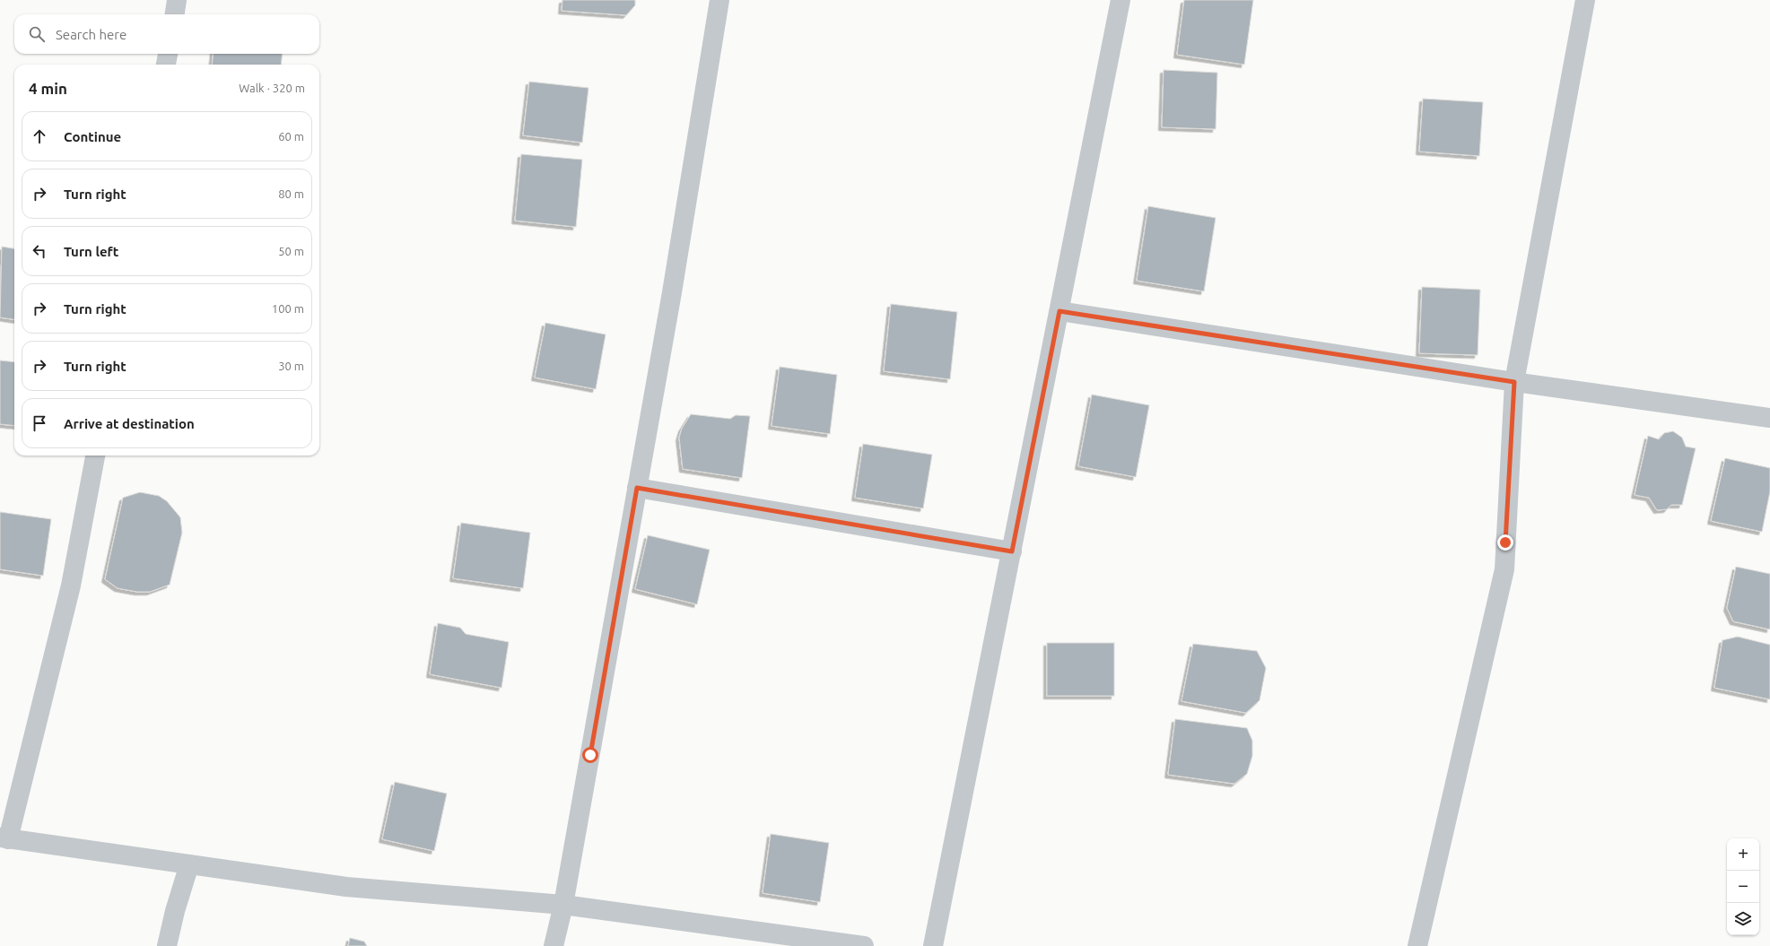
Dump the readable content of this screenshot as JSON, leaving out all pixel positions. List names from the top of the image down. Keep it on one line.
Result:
{"page":{"search":"Search here","heading":["4 min","Walk · 320 m"],"list":[["Continue","60 m"],["Turn right","80 m"],["Turn left","50 m"],["Turn right","100 m"],["Turn right","30 m"],"Arrive at destination"],"map_buttons":["+","−"]}}
